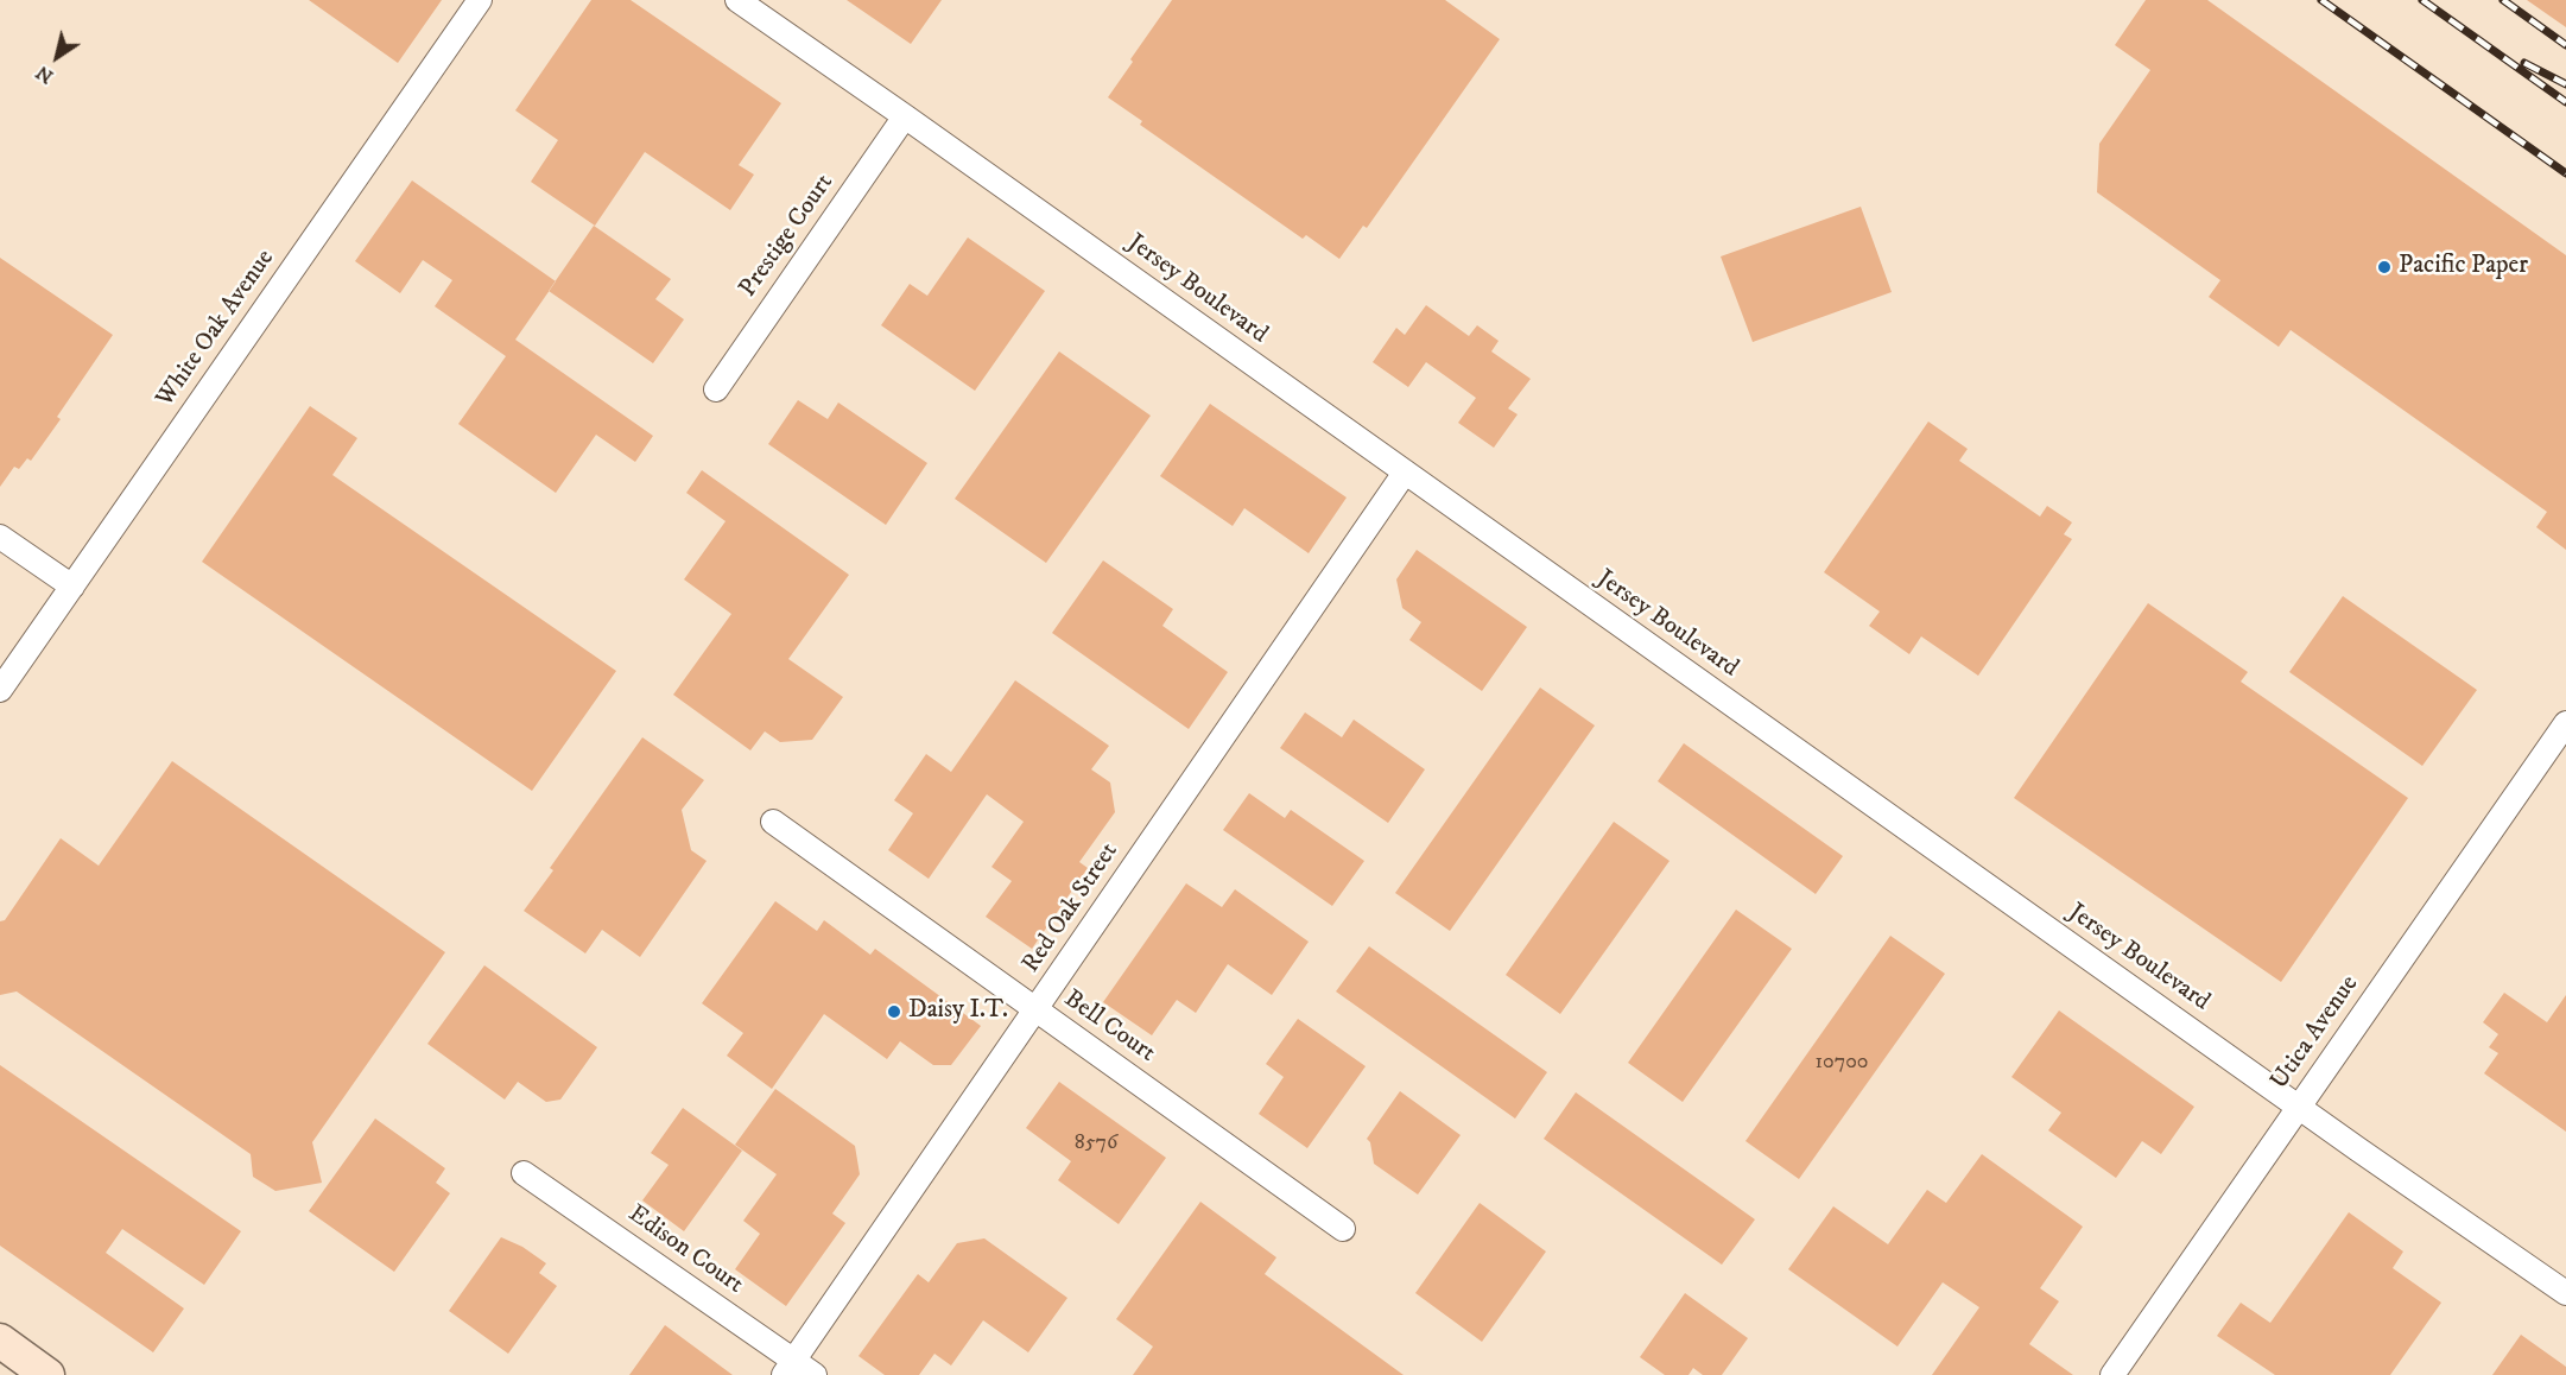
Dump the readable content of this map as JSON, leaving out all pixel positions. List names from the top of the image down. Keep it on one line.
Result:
{"streets":{"street":["Prestige Court","Jersey Boulevard","White Oak Avenue","Red Oak Street","Bell Court","Utica Avenue","Edison Court"]},"crossings":[["Prestige Court","Jersey Boulevard"],["Jersey Boulevard","Red Oak Street"],["Jersey Boulevard","Utica Avenue"],["Red Oak Street","Bell Court"],["Red Oak Street","Edison Court"]],"places":["Pacific Paper","Daisy I.T."],"house_numbers":["10700","8576"],"north":"bottom left"}
